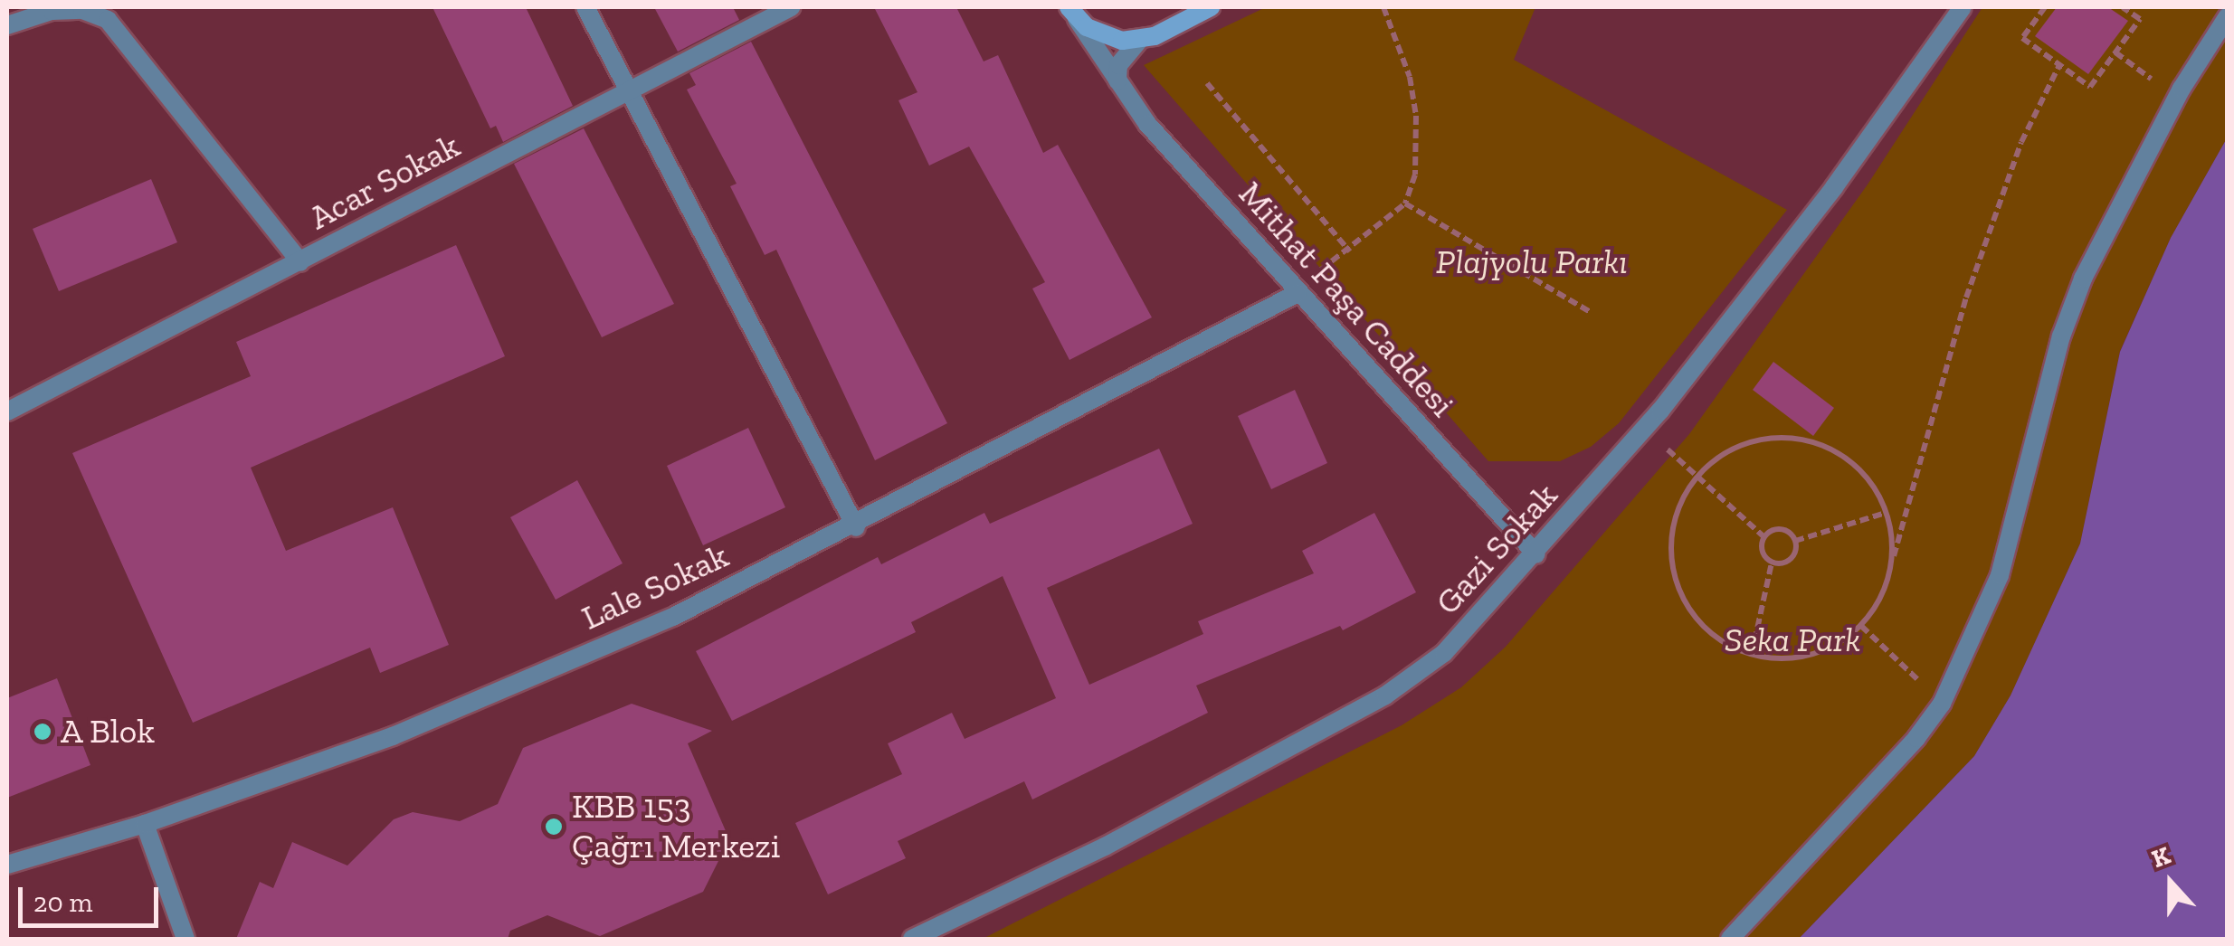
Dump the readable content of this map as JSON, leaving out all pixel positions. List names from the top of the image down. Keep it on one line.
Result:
{"streets":{"main road":["Mithat Paşa Caddesi"],"street":["Acar Sokak","Gazi Sokak","Lale Sokak"]},"crossings":[["Mithat Paşa Caddesi","Gazi Sokak"],["Mithat Paşa Caddesi","Lale Sokak"]],"parks":["Plajyolu Parkı","Seka Park"],"places":["A Blok","KBB 153 Çağrı Merkezi"],"scale_bar":"20 m","north":"top"}
